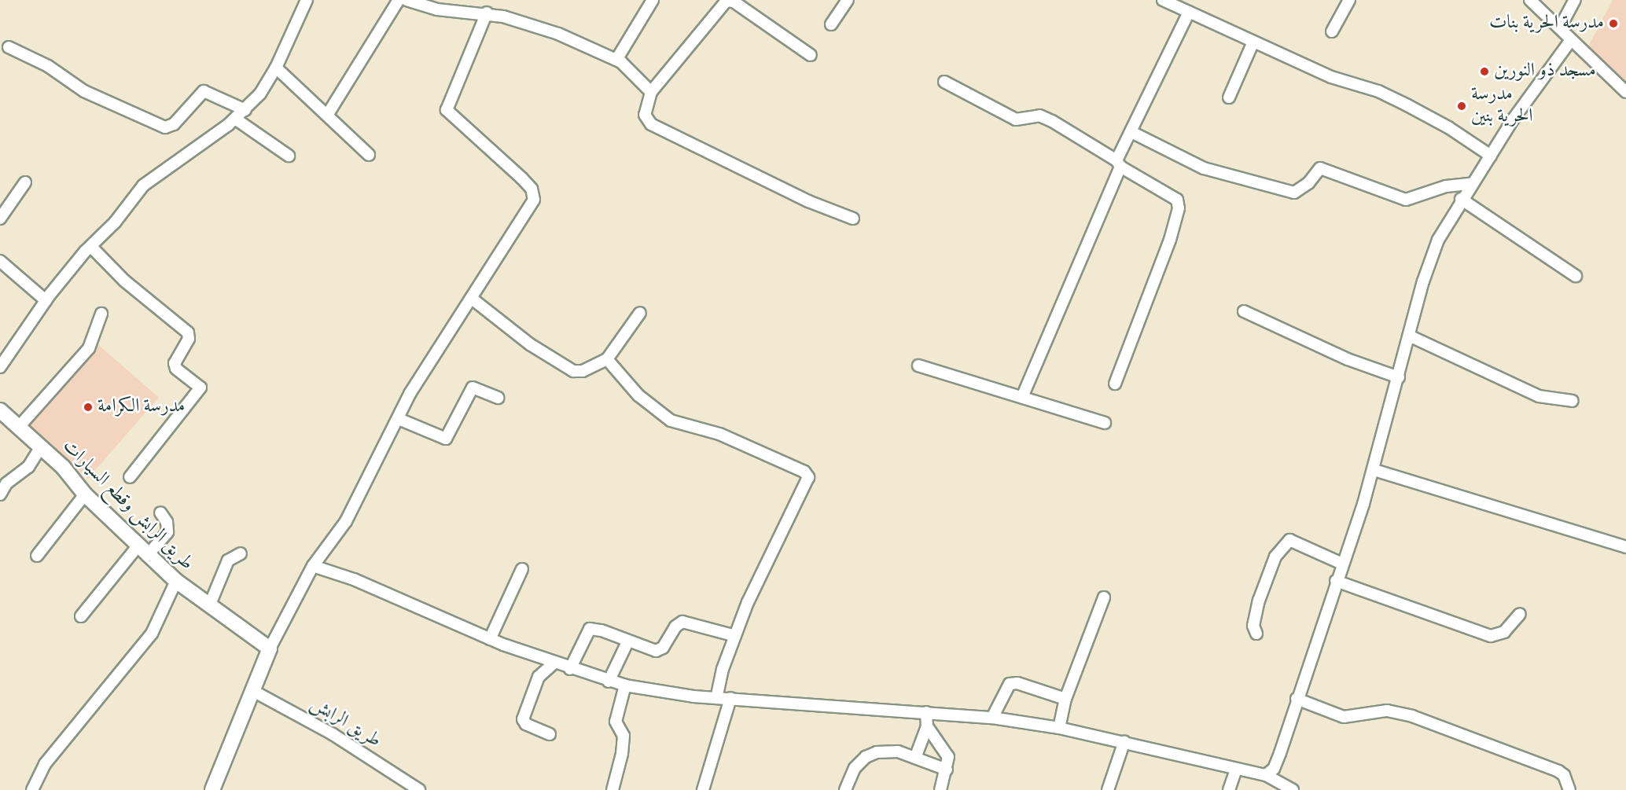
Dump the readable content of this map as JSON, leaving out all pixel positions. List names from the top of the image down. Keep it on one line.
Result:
{"streets":{"main road":["طريق الرابش وقطع السيارات"],"street":["طريق الرابش"]},"places":["مدرسة الحرية بنات","مسجد ذو النورين","مدرسة الحرية بنين","مدرسة الكرامة"]}
